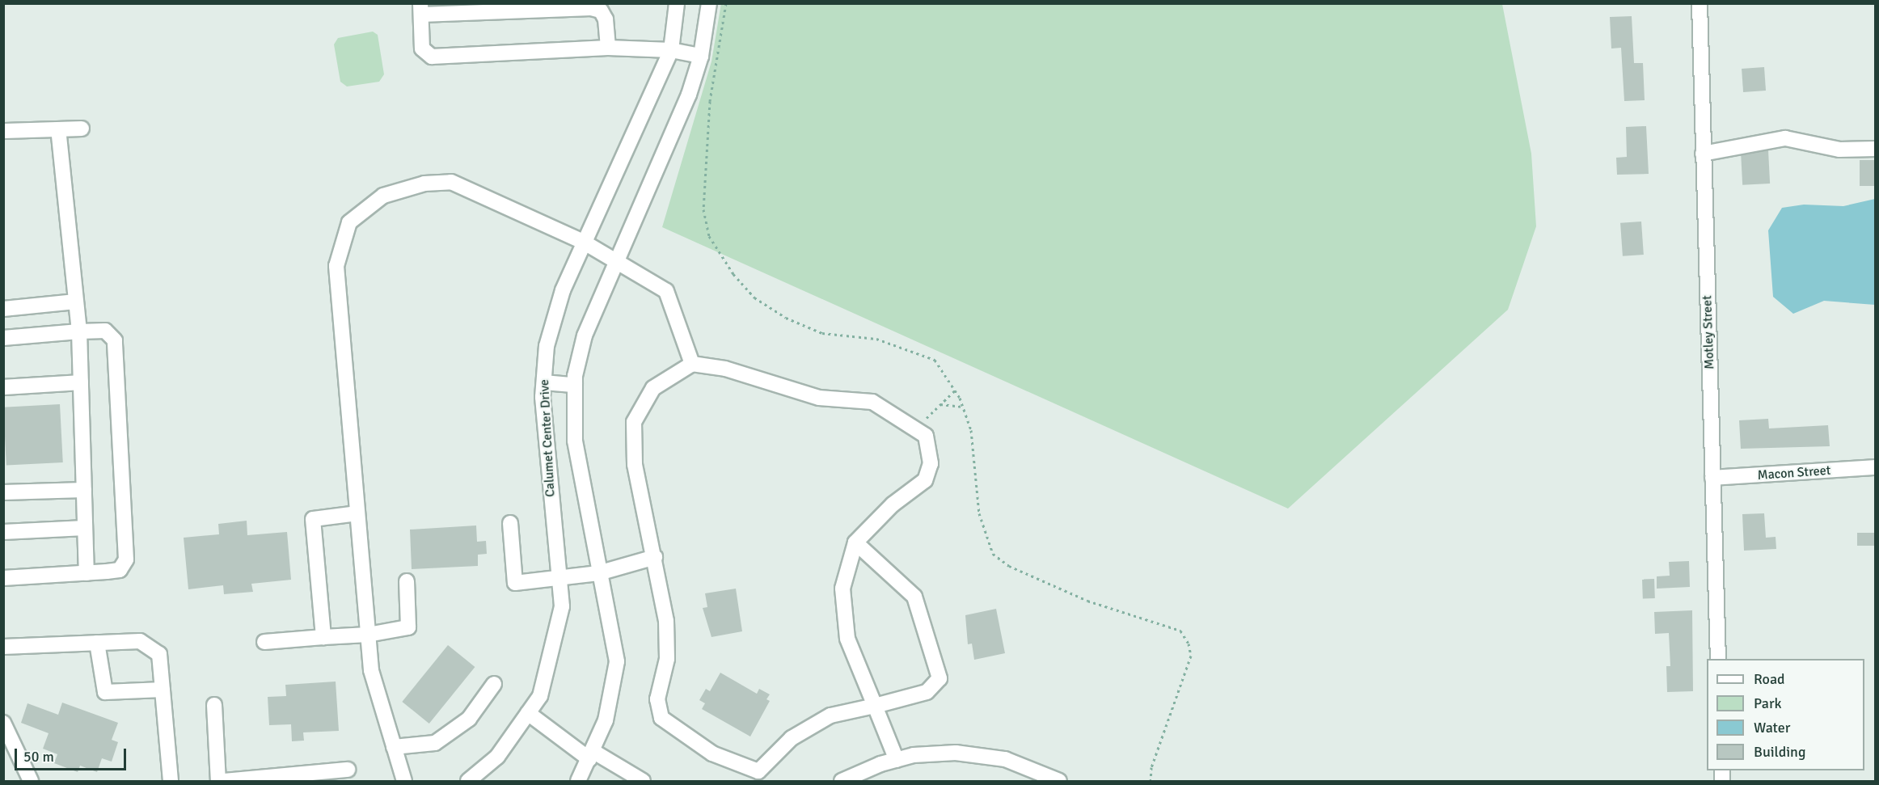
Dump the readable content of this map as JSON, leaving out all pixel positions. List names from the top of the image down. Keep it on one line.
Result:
{"streets":{"street":["Motley Street","Calumet Center Drive","Macon Street"]},"crossings":[["Motley Street","Macon Street"]],"legend":["Road","Park","Water","Building"],"scale_bar":"50 m"}
